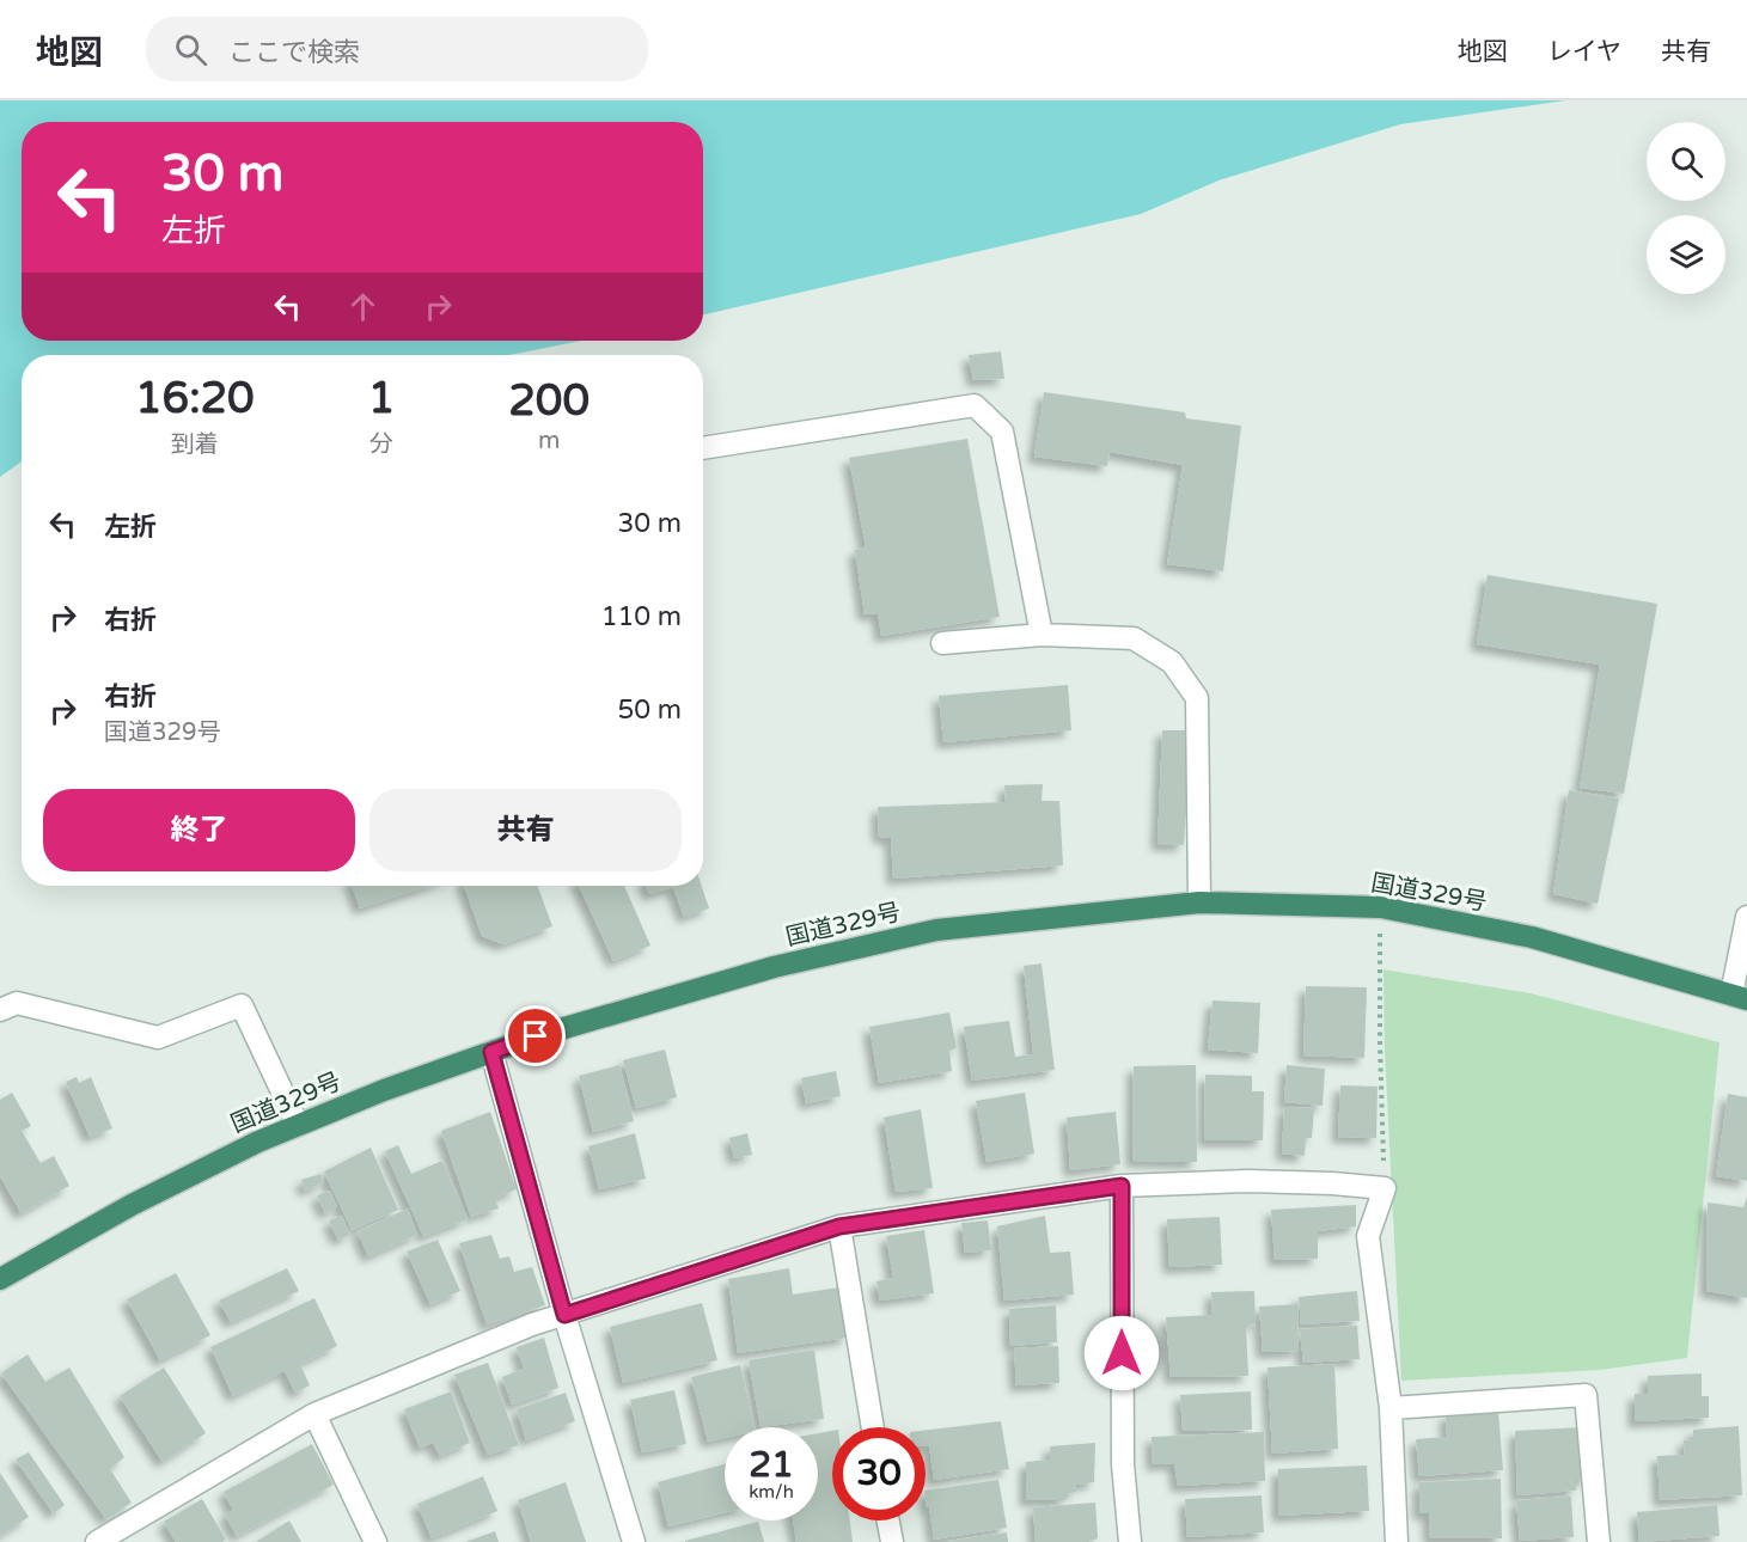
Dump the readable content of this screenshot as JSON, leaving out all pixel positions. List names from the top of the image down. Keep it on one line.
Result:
{"streets":{"highway":["国道329号"]},"page":{"header":"地図","search":"ここで検索","nav":["地図","レイヤ","共有"],"turn":["30 m","左折"],"eta":["16:20","到着","1","分","200","m"],"list":[{"name":"左折","value":"30 m"},{"name":"右折","value":"110 m"},{"name":"右折","note":"国道329号","value":"50 m"}],"buttons":["終了","共有"],"speed":"21 km/h","limit":"30"}}
